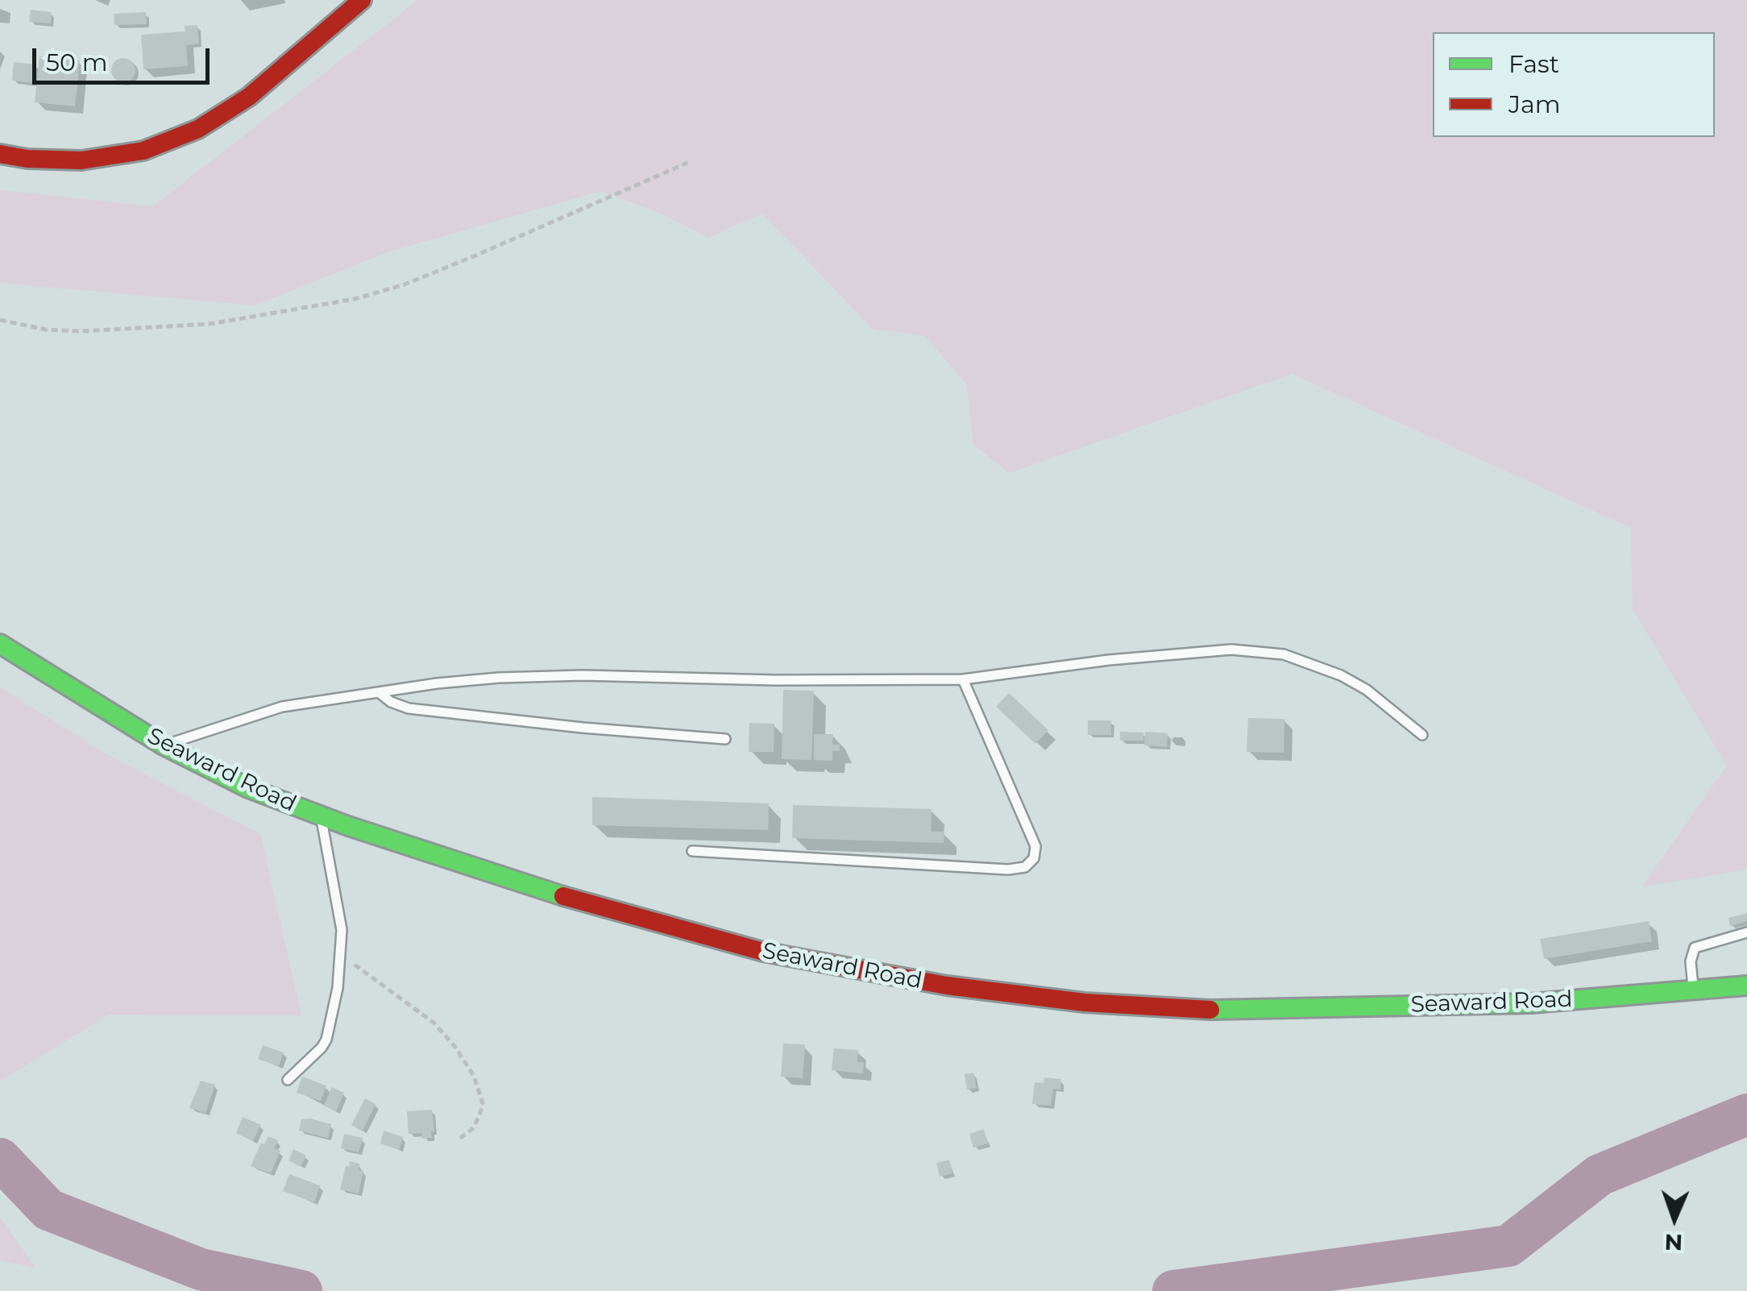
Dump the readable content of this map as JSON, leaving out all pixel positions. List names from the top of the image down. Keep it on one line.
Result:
{"streets":{"street":["Seaward Road"]},"legend":["Fast","Jam"],"scale_bar":"50 m","north":"bottom"}
